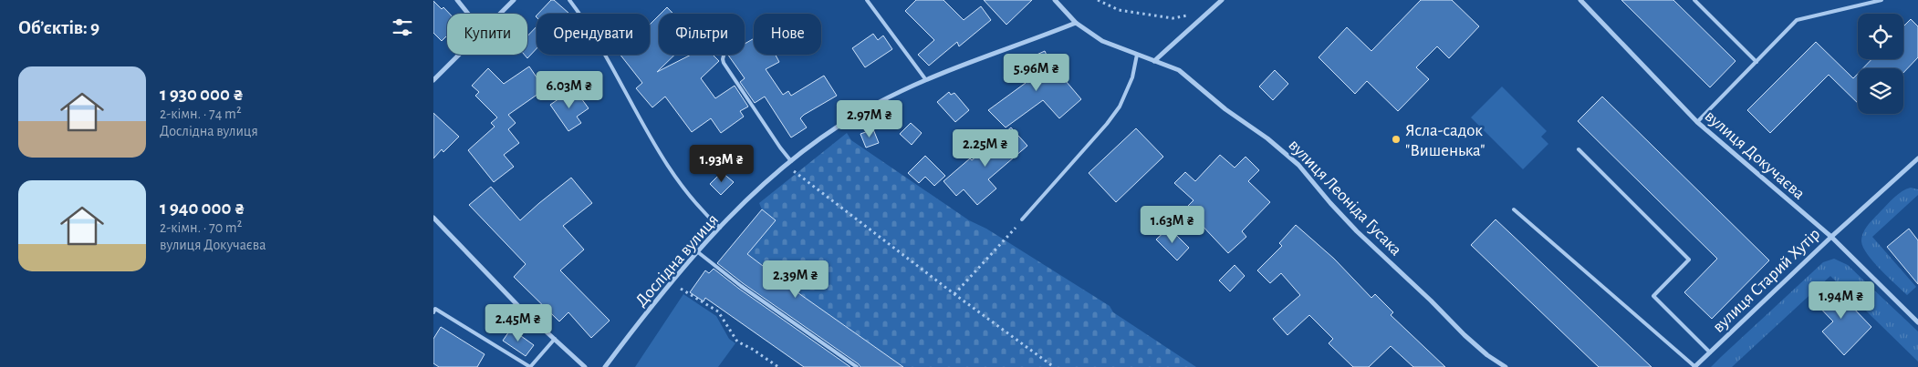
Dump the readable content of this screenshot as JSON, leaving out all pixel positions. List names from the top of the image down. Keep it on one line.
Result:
{"streets":{"street":["вулиця Докучаєва","вулиця Леоніда Гусака","Дослідна вулиця","вулиця Старий Хутір"]},"crossings":[["вулиця Докучаєва","вулиця Старий Хутір"]],"places":["Ясла-садок \"Вишенька\""],"page":{"heading":"Об’єктів: 9","chip":["Купити","Орендувати","Фільтри","Нове"],"price":["5.96M ₴","6.03M ₴","2.97M ₴","2.25M ₴","1.93M ₴","1.63M ₴","2.39M ₴","1.94M ₴","2.45M ₴"],"list":[{"name":"1 930 000 ₴","note":"2-кімн. · 74 m² · Дослідна вулиця"},{"name":"1 940 000 ₴","note":"2-кімн. · 70 m² · вулиця Докучаєва"}]}}
